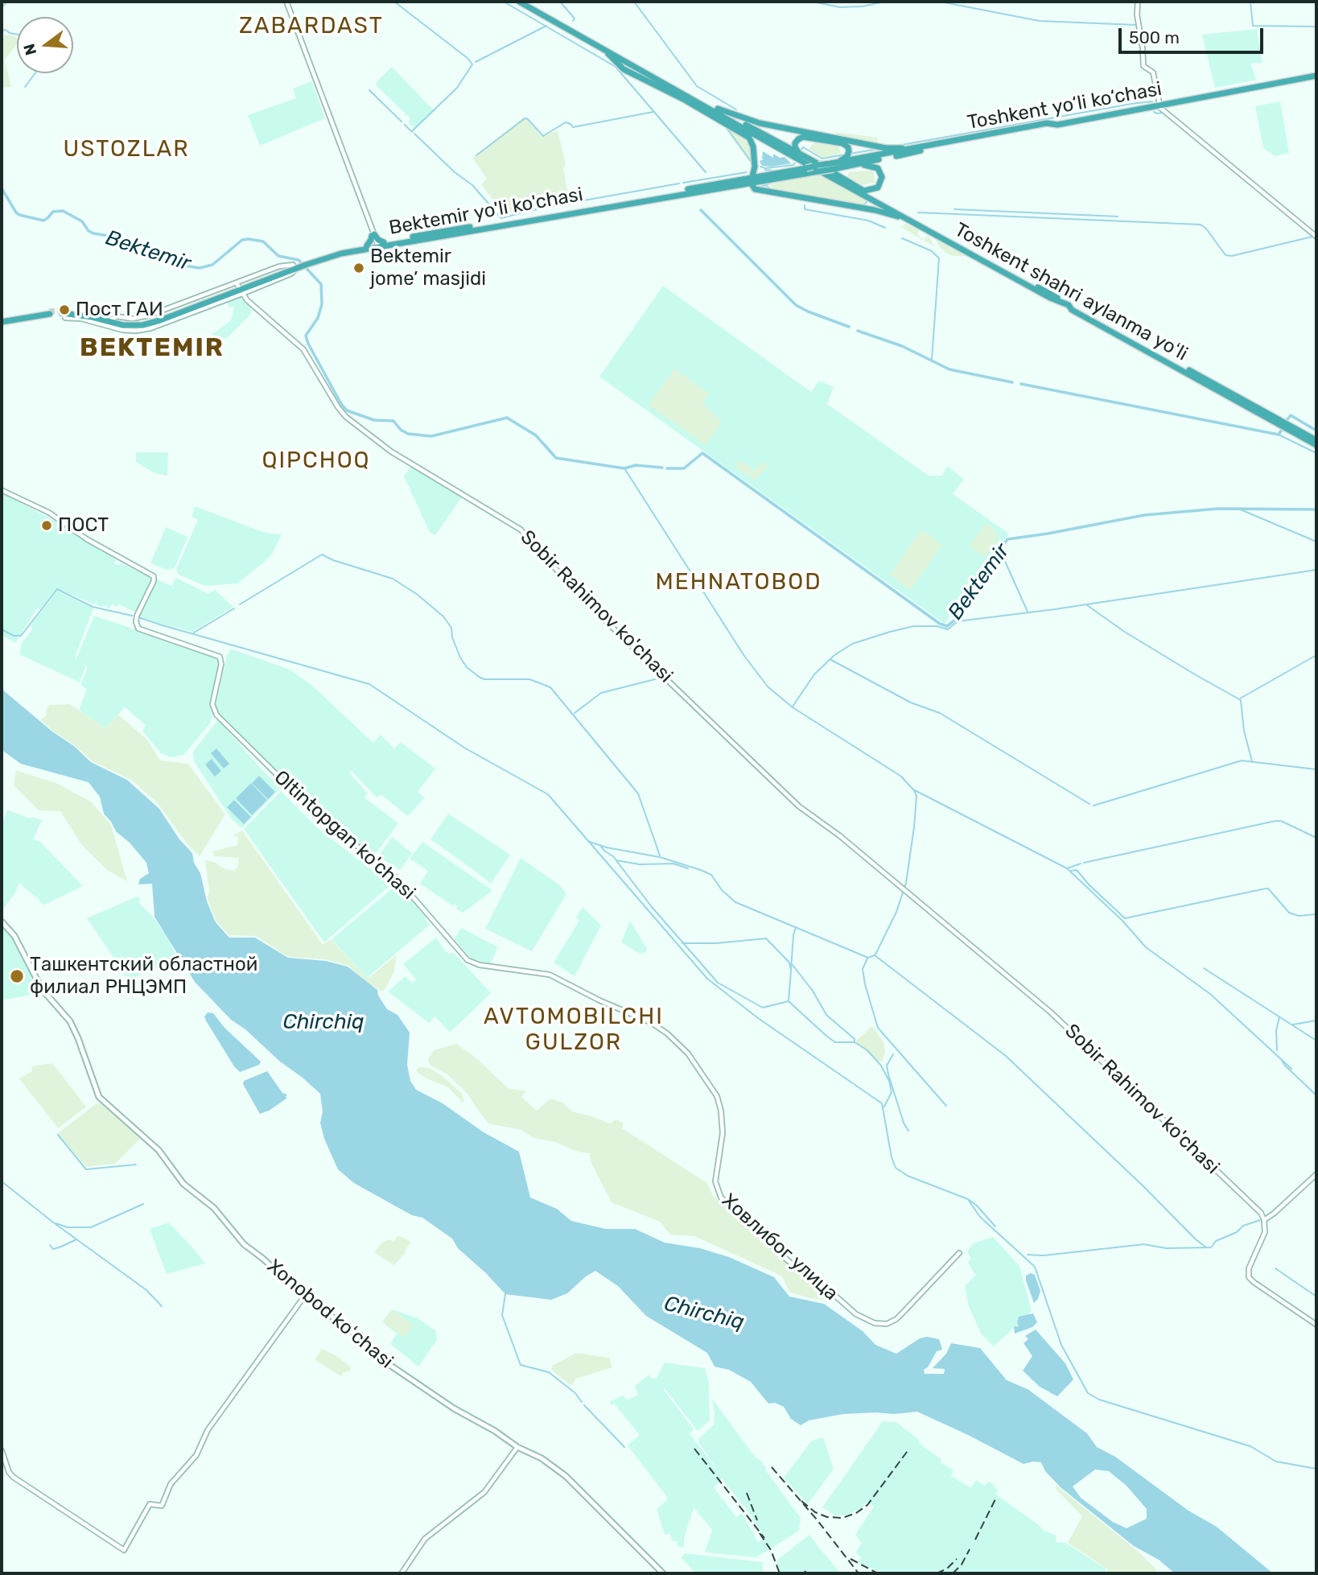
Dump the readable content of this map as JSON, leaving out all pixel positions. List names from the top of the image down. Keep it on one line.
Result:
{"streets":{"highway":["Toshkent yo‘li ko‘chasi","Bektemir yo'li ko'chasi","Toshkent shahri aylanma yoʻli"],"main road":["Xonobod koʻchasi"],"street":["Sobir Rahimov ko'chasi","Oltintopgan ko'chasi","Ховлибог улица"]},"crossings":[["Toshkent yo‘li ko‘chasi","Bektemir yo'li ko'chasi"],["Toshkent yo‘li ko‘chasi","Toshkent shahri aylanma yoʻli"],["Bektemir yo'li ko'chasi","Toshkent shahri aylanma yoʻli"],["Bektemir yo'li ko'chasi","Sobir Rahimov ko'chasi"],["Oltintopgan ko'chasi","Ховлибог улица"]],"districts":["ZABARDAST","USTOZLAR","BEKTEMIR","QIPCHOQ","MEHNATOBOD","AVTOMOBILCHI GULZOR"],"water":["Bektemir","Chirchiq"],"places":["Bektemir jome’ masjidi","Пост ГАИ","ПОСТ","Ташкентский областной филиал РНЦЭМП"],"scale_bar":"500 m","north":"left"}
